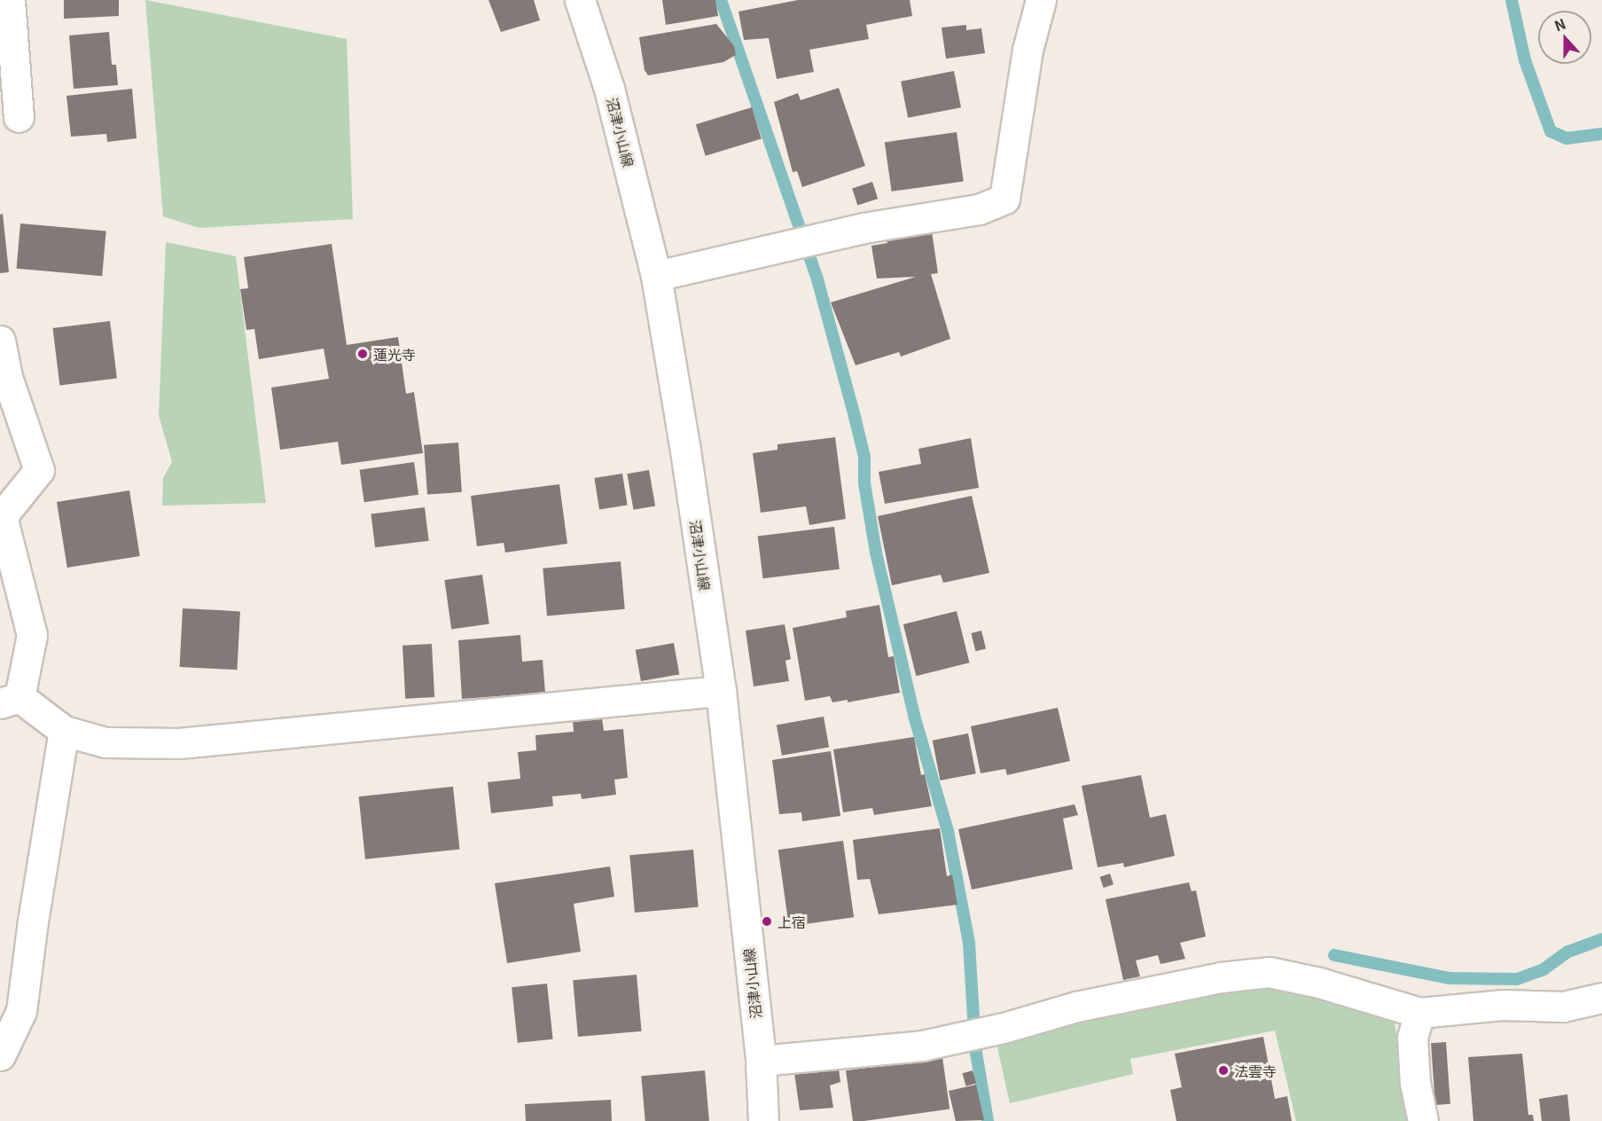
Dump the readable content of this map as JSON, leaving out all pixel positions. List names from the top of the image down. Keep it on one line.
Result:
{"streets":{"street":["沼津小山線"]},"places":["蓮光寺","上宿","法雲寺"],"north":"top"}
